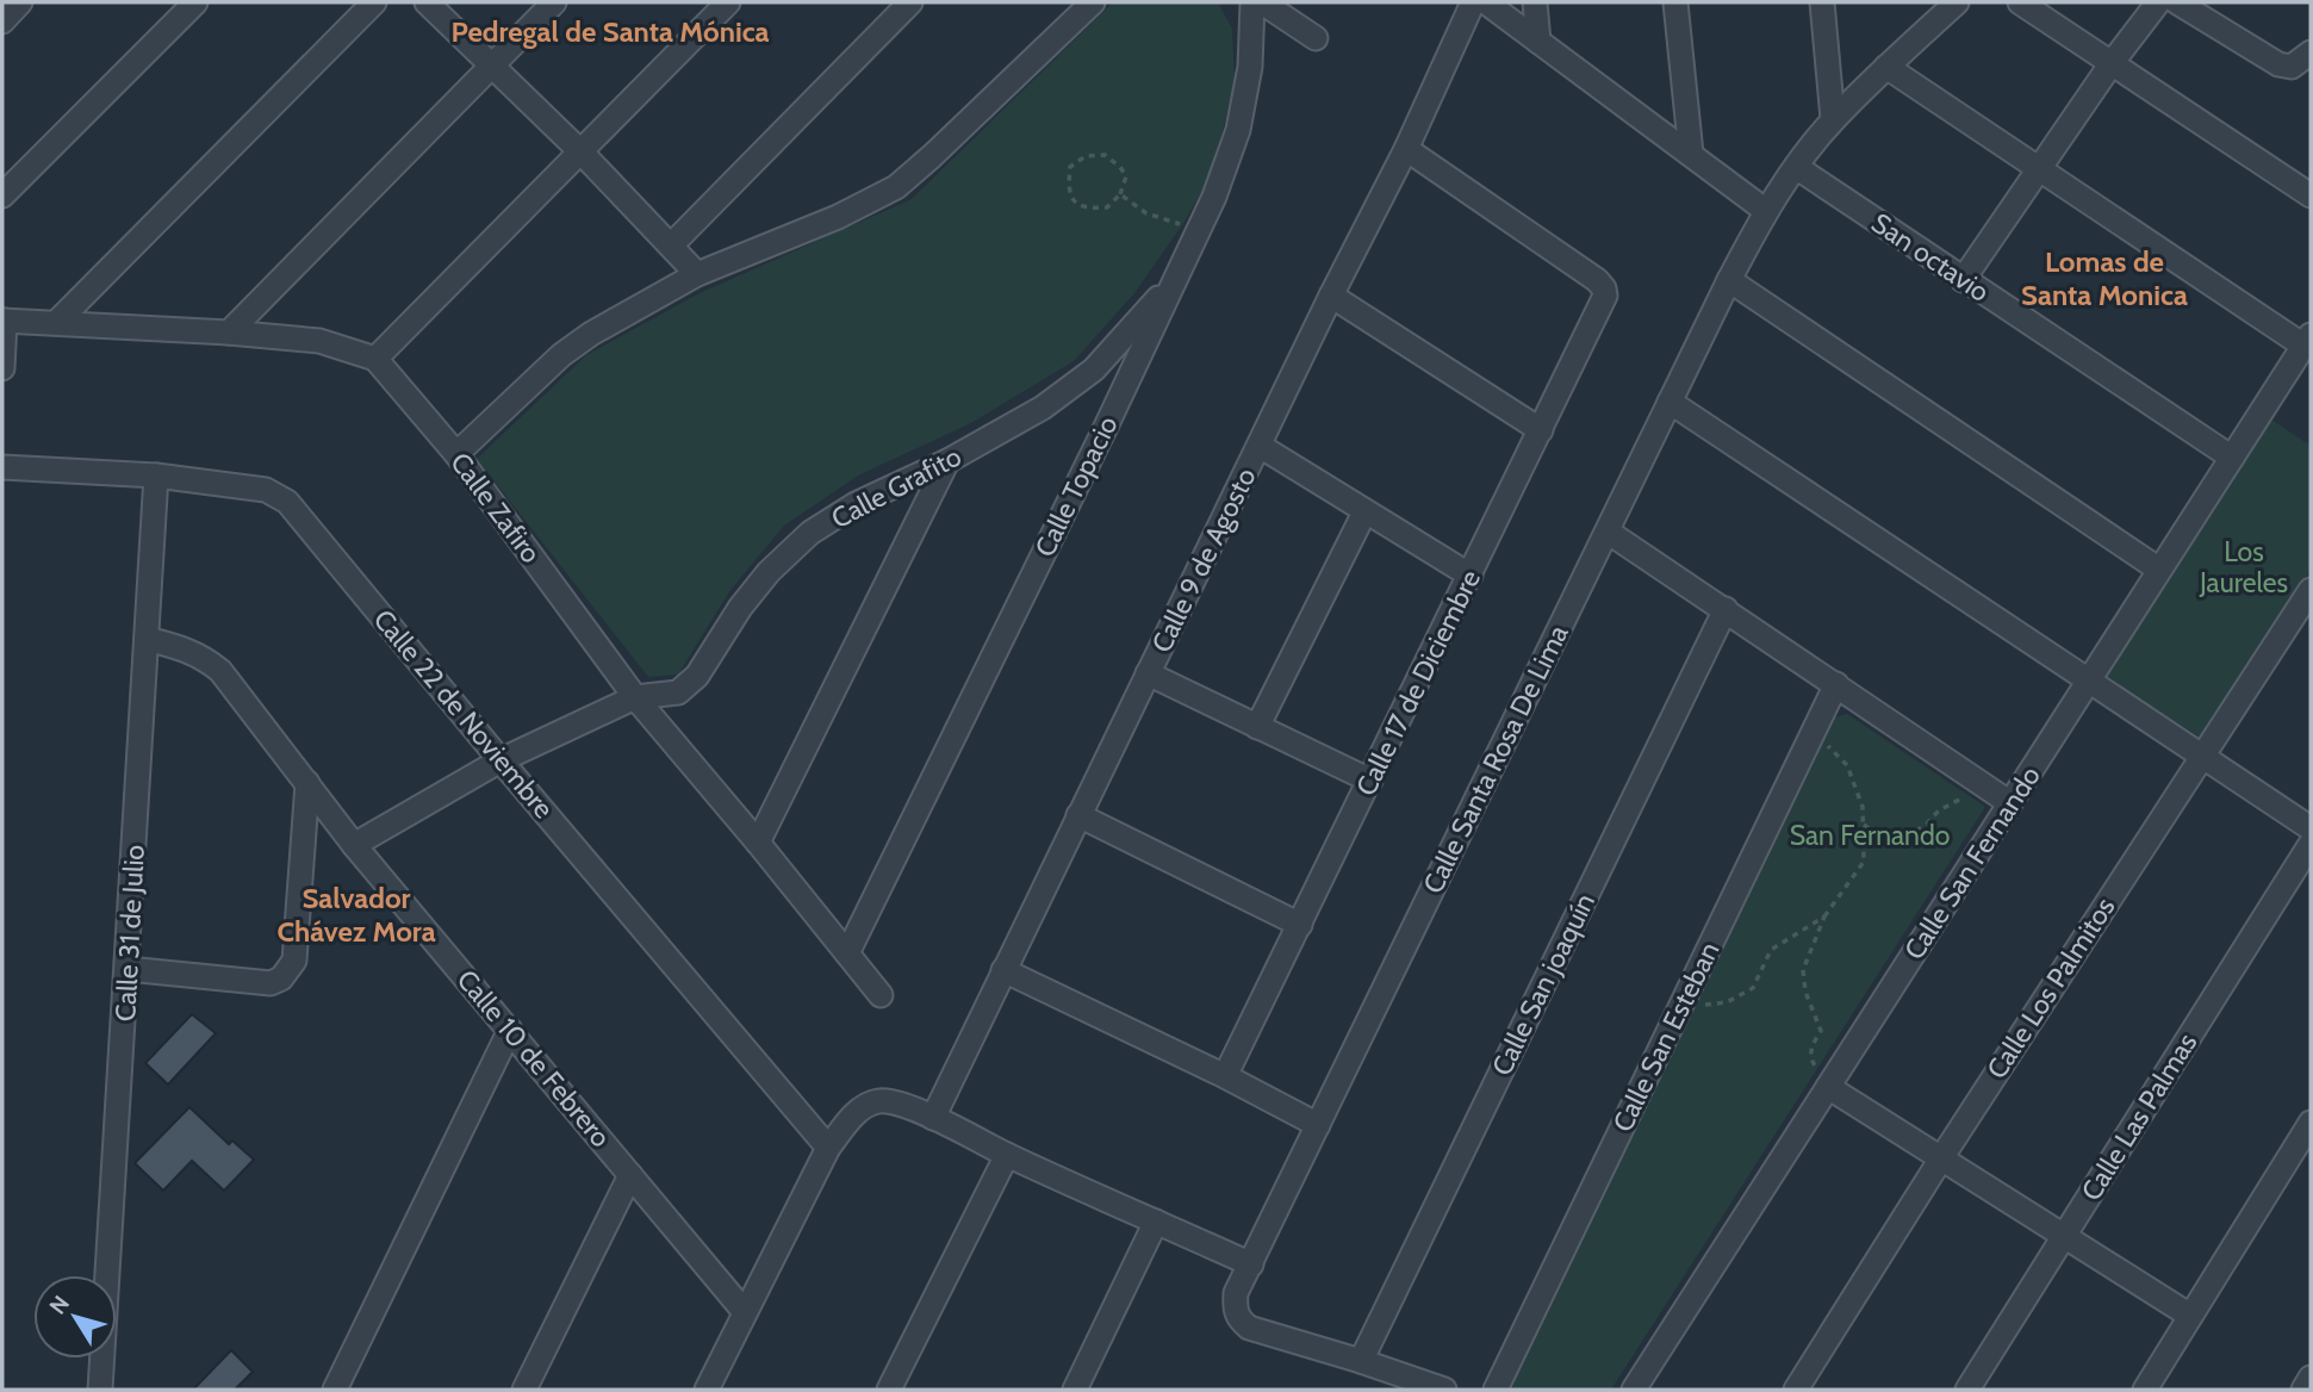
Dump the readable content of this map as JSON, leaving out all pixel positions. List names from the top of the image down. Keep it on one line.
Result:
{"streets":{"street":["San octavio","Calle Topacio","Calle Grafito","Calle Zafiro","Calle 9 de Agosto","Calle 17 de Diciembre","Calle 22 de Noviembre","Calle Santa Rosa De Lima","Calle San Fernando","Calle 31 de Julio","Calle San joaquín","Calle Los Palmitos","Calle San Esteban","Calle 10 de Febrero","Calle Las Palmas"]},"crossings":[["San octavio","Calle Santa Rosa De Lima"],["San octavio","Calle San Fernando"],["Calle Topacio","Calle Grafito"],["Calle Topacio","Calle Zafiro"],["Calle Grafito","Calle Zafiro"],["Calle Grafito","Calle 22 de Noviembre"],["Calle Grafito","Calle 10 de Febrero"],["Calle 9 de Agosto","Calle 17 de Diciembre"],["Calle 22 de Noviembre","Calle 31 de Julio"],["Calle Santa Rosa De Lima","Calle San joaquín"],["Calle 31 de Julio","Calle 10 de Febrero"]],"districts":["Pedregal de Santa Mónica","Lomas de Santa Monica","Salvador Chávez Mora"],"parks":["Los Jaureles","San Fernando"],"north":"top left"}
